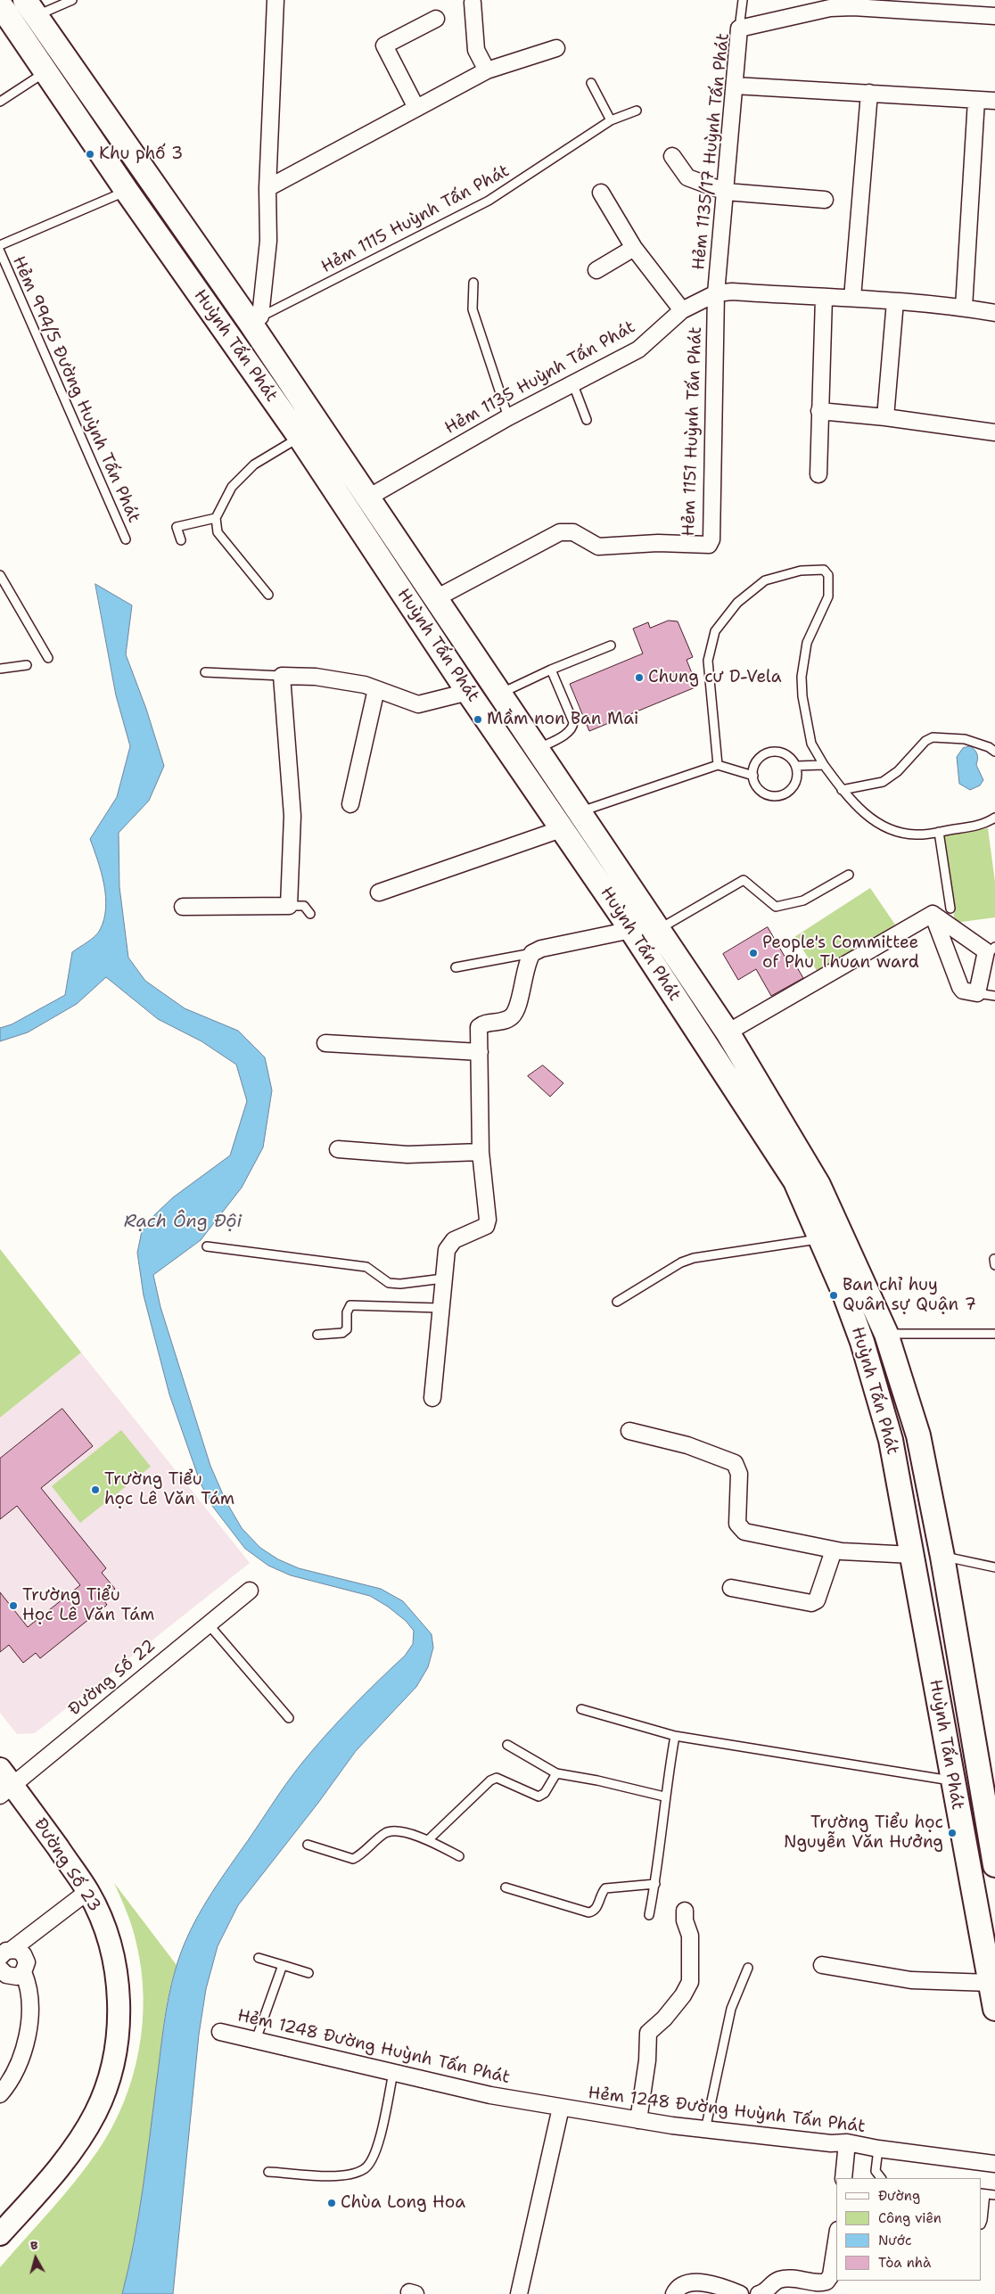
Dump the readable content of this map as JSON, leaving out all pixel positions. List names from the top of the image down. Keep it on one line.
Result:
{"streets":{"main road":["Huỳnh Tấn Phát"],"street":["Hẻm 1135/17 Huỳnh Tấn Phát","Hẻm 1135 Huỳnh Tấn Phát","Hẻm 1151 Huỳnh Tấn Phát","Đường Số 22","Đường Số 23","Hẻm 1248 Đường Huỳnh Tấn Phát"],"lane":["Hẻm 1115 Huỳnh Tấn Phát","Hẻm 994/5 Đường Huỳnh Tấn Phát"]},"crossings":[["Hẻm 1135/17 Huỳnh Tấn Phát","Hẻm 1135 Huỳnh Tấn Phát"],["Hẻm 1135/17 Huỳnh Tấn Phát","Hẻm 1151 Huỳnh Tấn Phát"],["Hẻm 1115 Huỳnh Tấn Phát","Huỳnh Tấn Phát"],["Huỳnh Tấn Phát","Hẻm 1135 Huỳnh Tấn Phát"],["Huỳnh Tấn Phát","Hẻm 1151 Huỳnh Tấn Phát"],["Hẻm 1135 Huỳnh Tấn Phát","Hẻm 1151 Huỳnh Tấn Phát"],["Đường Số 22","Đường Số 23"]],"water":["Rạch Ông Đội"],"places":["Khu phố 3","Chung cư D-Vela","Mầm non Ban Mai","People's Committee of Phu Thuan ward","Ban chỉ huy Quân sự Quận 7","Trường Tiểu học Lê Văn Tám","Trường Tiểu Học Lê Văn Tám","Trường Tiểu học Nguyễn Văn Hưởng","Chùa Long Hoa"],"legend":["Đường","Công viên","Nước","Tòa nhà"],"north":"top"}
